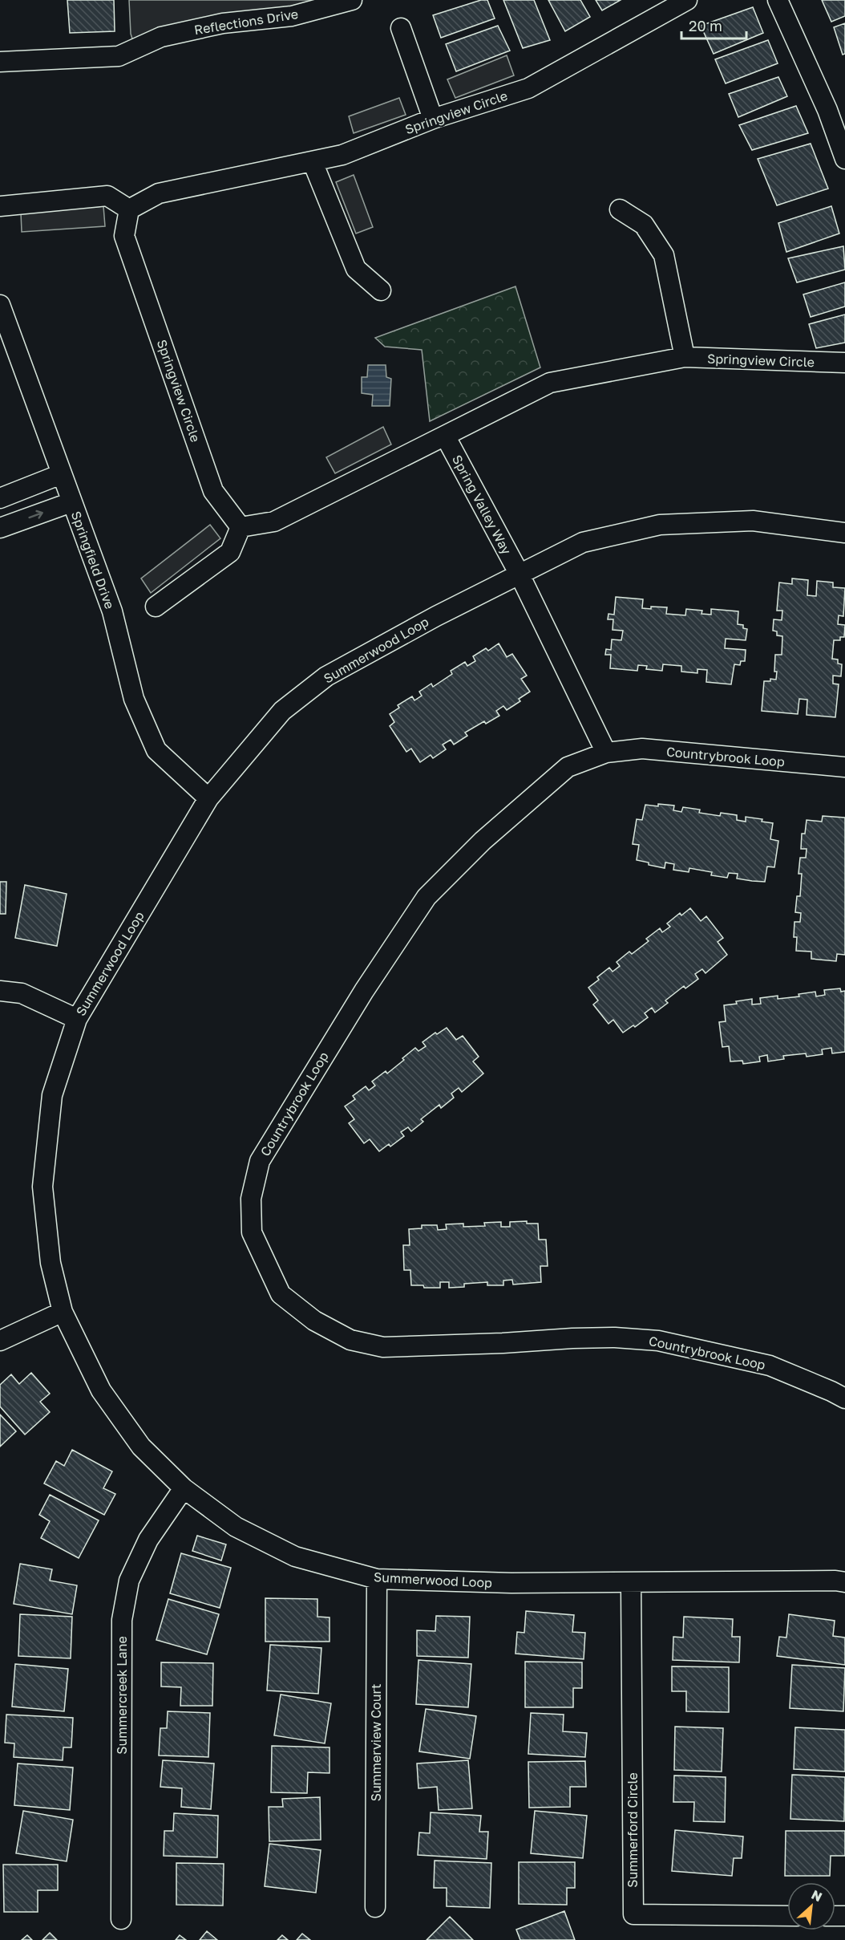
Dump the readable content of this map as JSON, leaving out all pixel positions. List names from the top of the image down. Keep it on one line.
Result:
{"streets":{"street":["Reflections Drive","Springview Circle","Spring Valley Way","Springfield Drive","Summerwood Loop","Countrybrook Loop","Summercreek Lane","Summerview Court","Summerford Circle"]},"crossings":[["Springview Circle","Spring Valley Way"],["Spring Valley Way","Summerwood Loop"],["Springfield Drive","Summerwood Loop"],["Summerwood Loop","Summercreek Lane"],["Summerwood Loop","Summerview Court"],["Summerwood Loop","Summerford Circle"]],"scale_bar":"20 m","north":"top right"}
